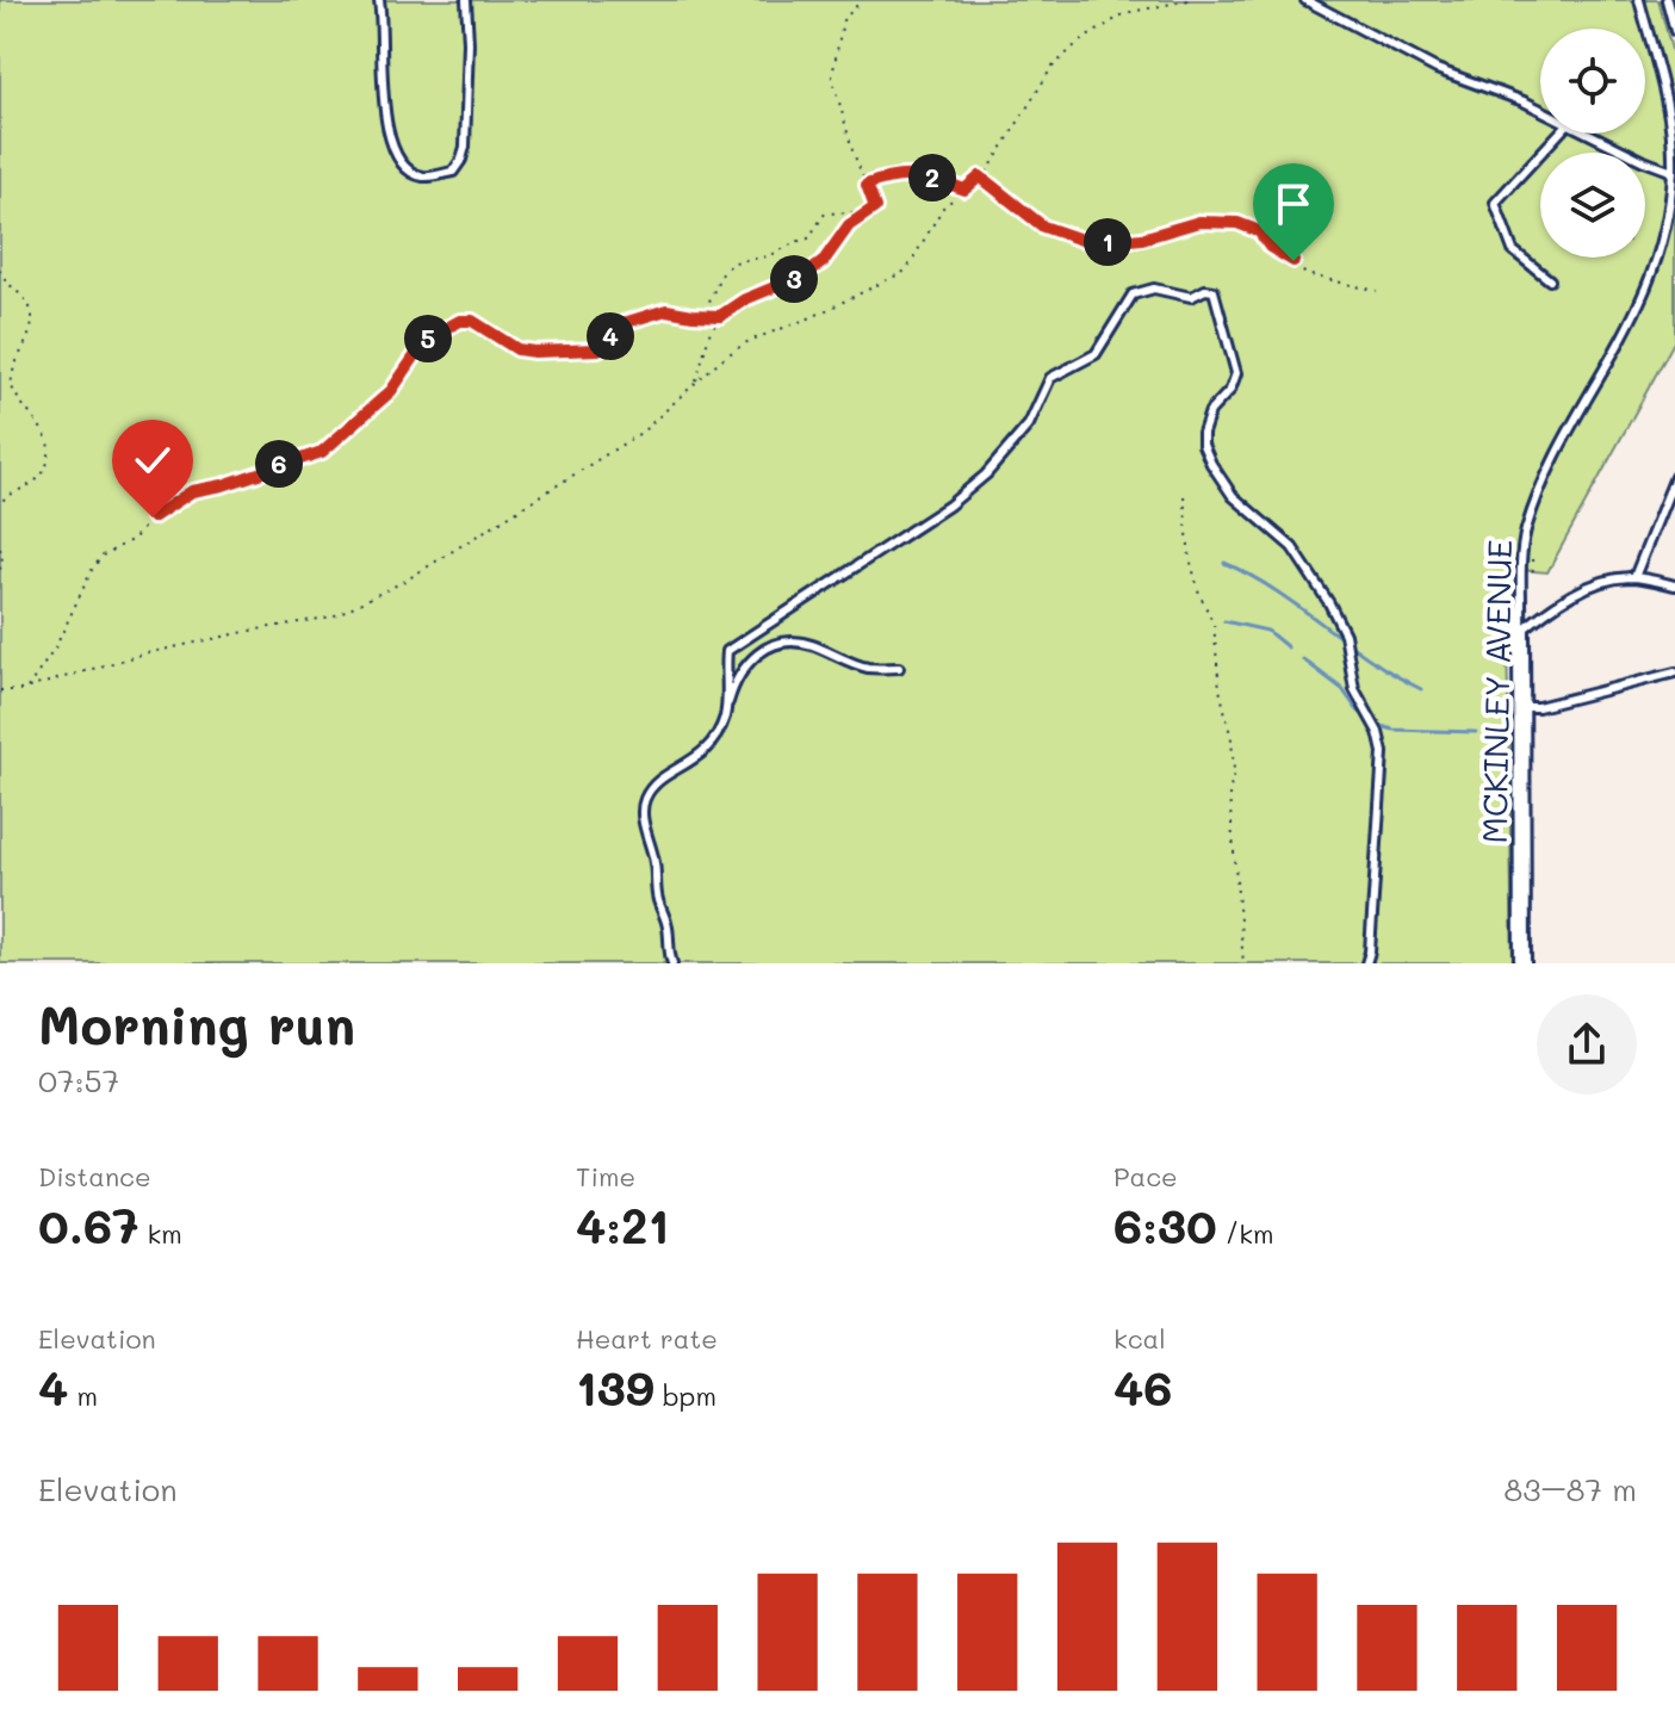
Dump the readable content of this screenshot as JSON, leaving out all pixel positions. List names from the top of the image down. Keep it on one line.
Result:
{"streets":{"street":["MCKINLEY AVENUE"]},"page":{"pins":["2","1","3","4","5","6"],"heading":["Morning run","07:57"],"stats":[["Distance","0.67 km"],["Time","4:21"],["Pace","6:30 /km"],["Elevation","4 m"],["Heart rate","139 bpm"],["kcal","46"]],"chart":["Elevation","83–87 m"]}}
